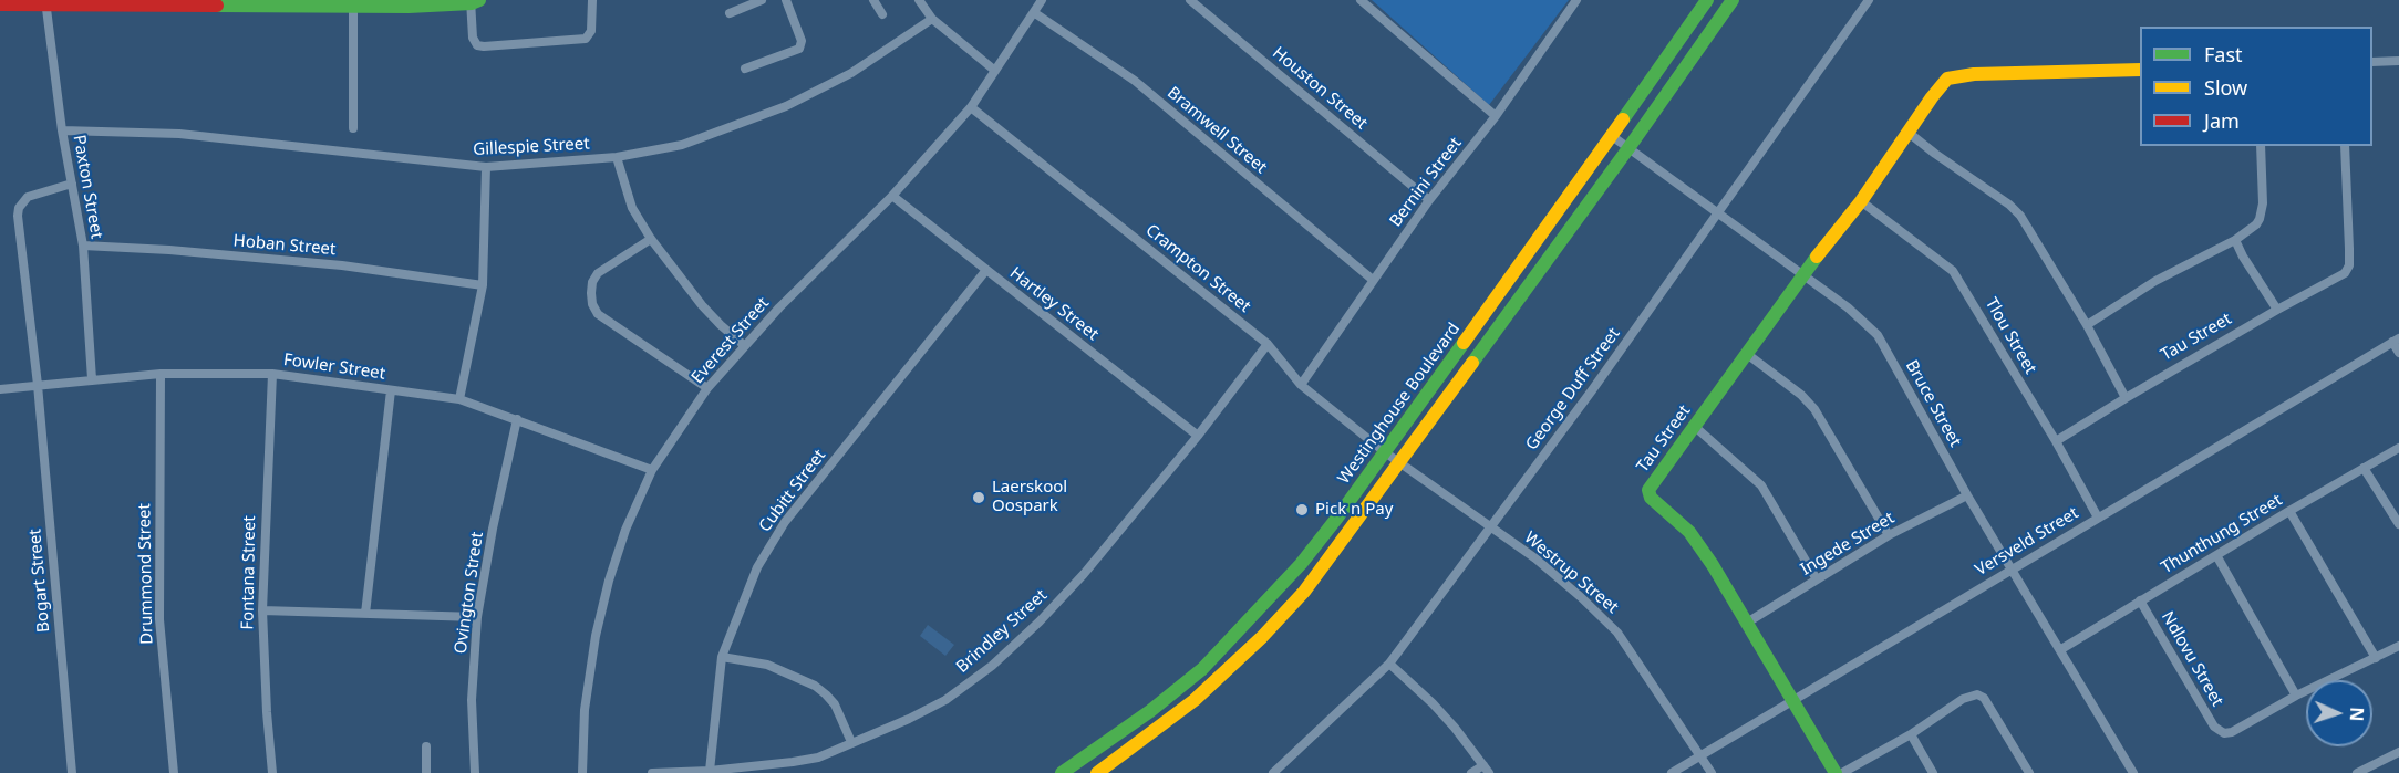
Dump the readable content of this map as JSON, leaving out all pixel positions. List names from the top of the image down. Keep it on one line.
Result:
{"streets":{"street":["Houston Street","Bramwell Street","Gillespie Street","Bernini Street","Paxton Street","Hoban Street","Crampton Street","Hartley Street","Tlou Street","Tau Street","Everest Street","Fowler Street","George Duff Street","Westinghouse Boulevard","Bruce Street","Cubitt Street","Thunthung Street","Versveld Street","Ingede Street","Fontana Street","Westrup Street","Drummond Street","Bogart Street","Ovington Street","Brindley Street","Ndlovu Street"]},"crossings":[["Houston Street","Bernini Street"],["Bramwell Street","Bernini Street"],["Bramwell Street","Everest Street"],["Gillespie Street","Paxton Street"],["Bernini Street","Crampton Street"],["Paxton Street","Hoban Street"],["Paxton Street","Fowler Street"],["Paxton Street","Bogart Street"],["Crampton Street","Everest Street"],["Crampton Street","Westinghouse Boulevard"],["Crampton Street","Westrup Street"],["Crampton Street","Brindley Street"],["Hartley Street","Everest Street"],["Hartley Street","Cubitt Street"],["Hartley Street","Brindley Street"],["Tlou Street","Tau Street"],["Tlou Street","Versveld Street"],["Tau Street","Bruce Street"],["Tau Street","Versveld Street"],["Tau Street","Ingede Street"],["Everest Street","Fowler Street"],["Fowler Street","Fontana Street"],["Fowler Street","Drummond Street"],["Fowler Street","Bogart Street"],["Fowler Street","Ovington Street"],["George Duff Street","Bruce Street"],["George Duff Street","Westrup Street"],["Westinghouse Boulevard","Bruce Street"],["Westinghouse Boulevard","Westrup Street"],["Bruce Street","Thunthung Street"],["Bruce Street","Versveld Street"],["Bruce Street","Ingede Street"],["Cubitt Street","Brindley Street"],["Thunthung Street","Ndlovu Street"],["Versveld Street","Westrup Street"]],"places":["Laerskool Oospark","Pick n Pay"],"legend":["Fast","Slow","Jam"],"north":"right"}
